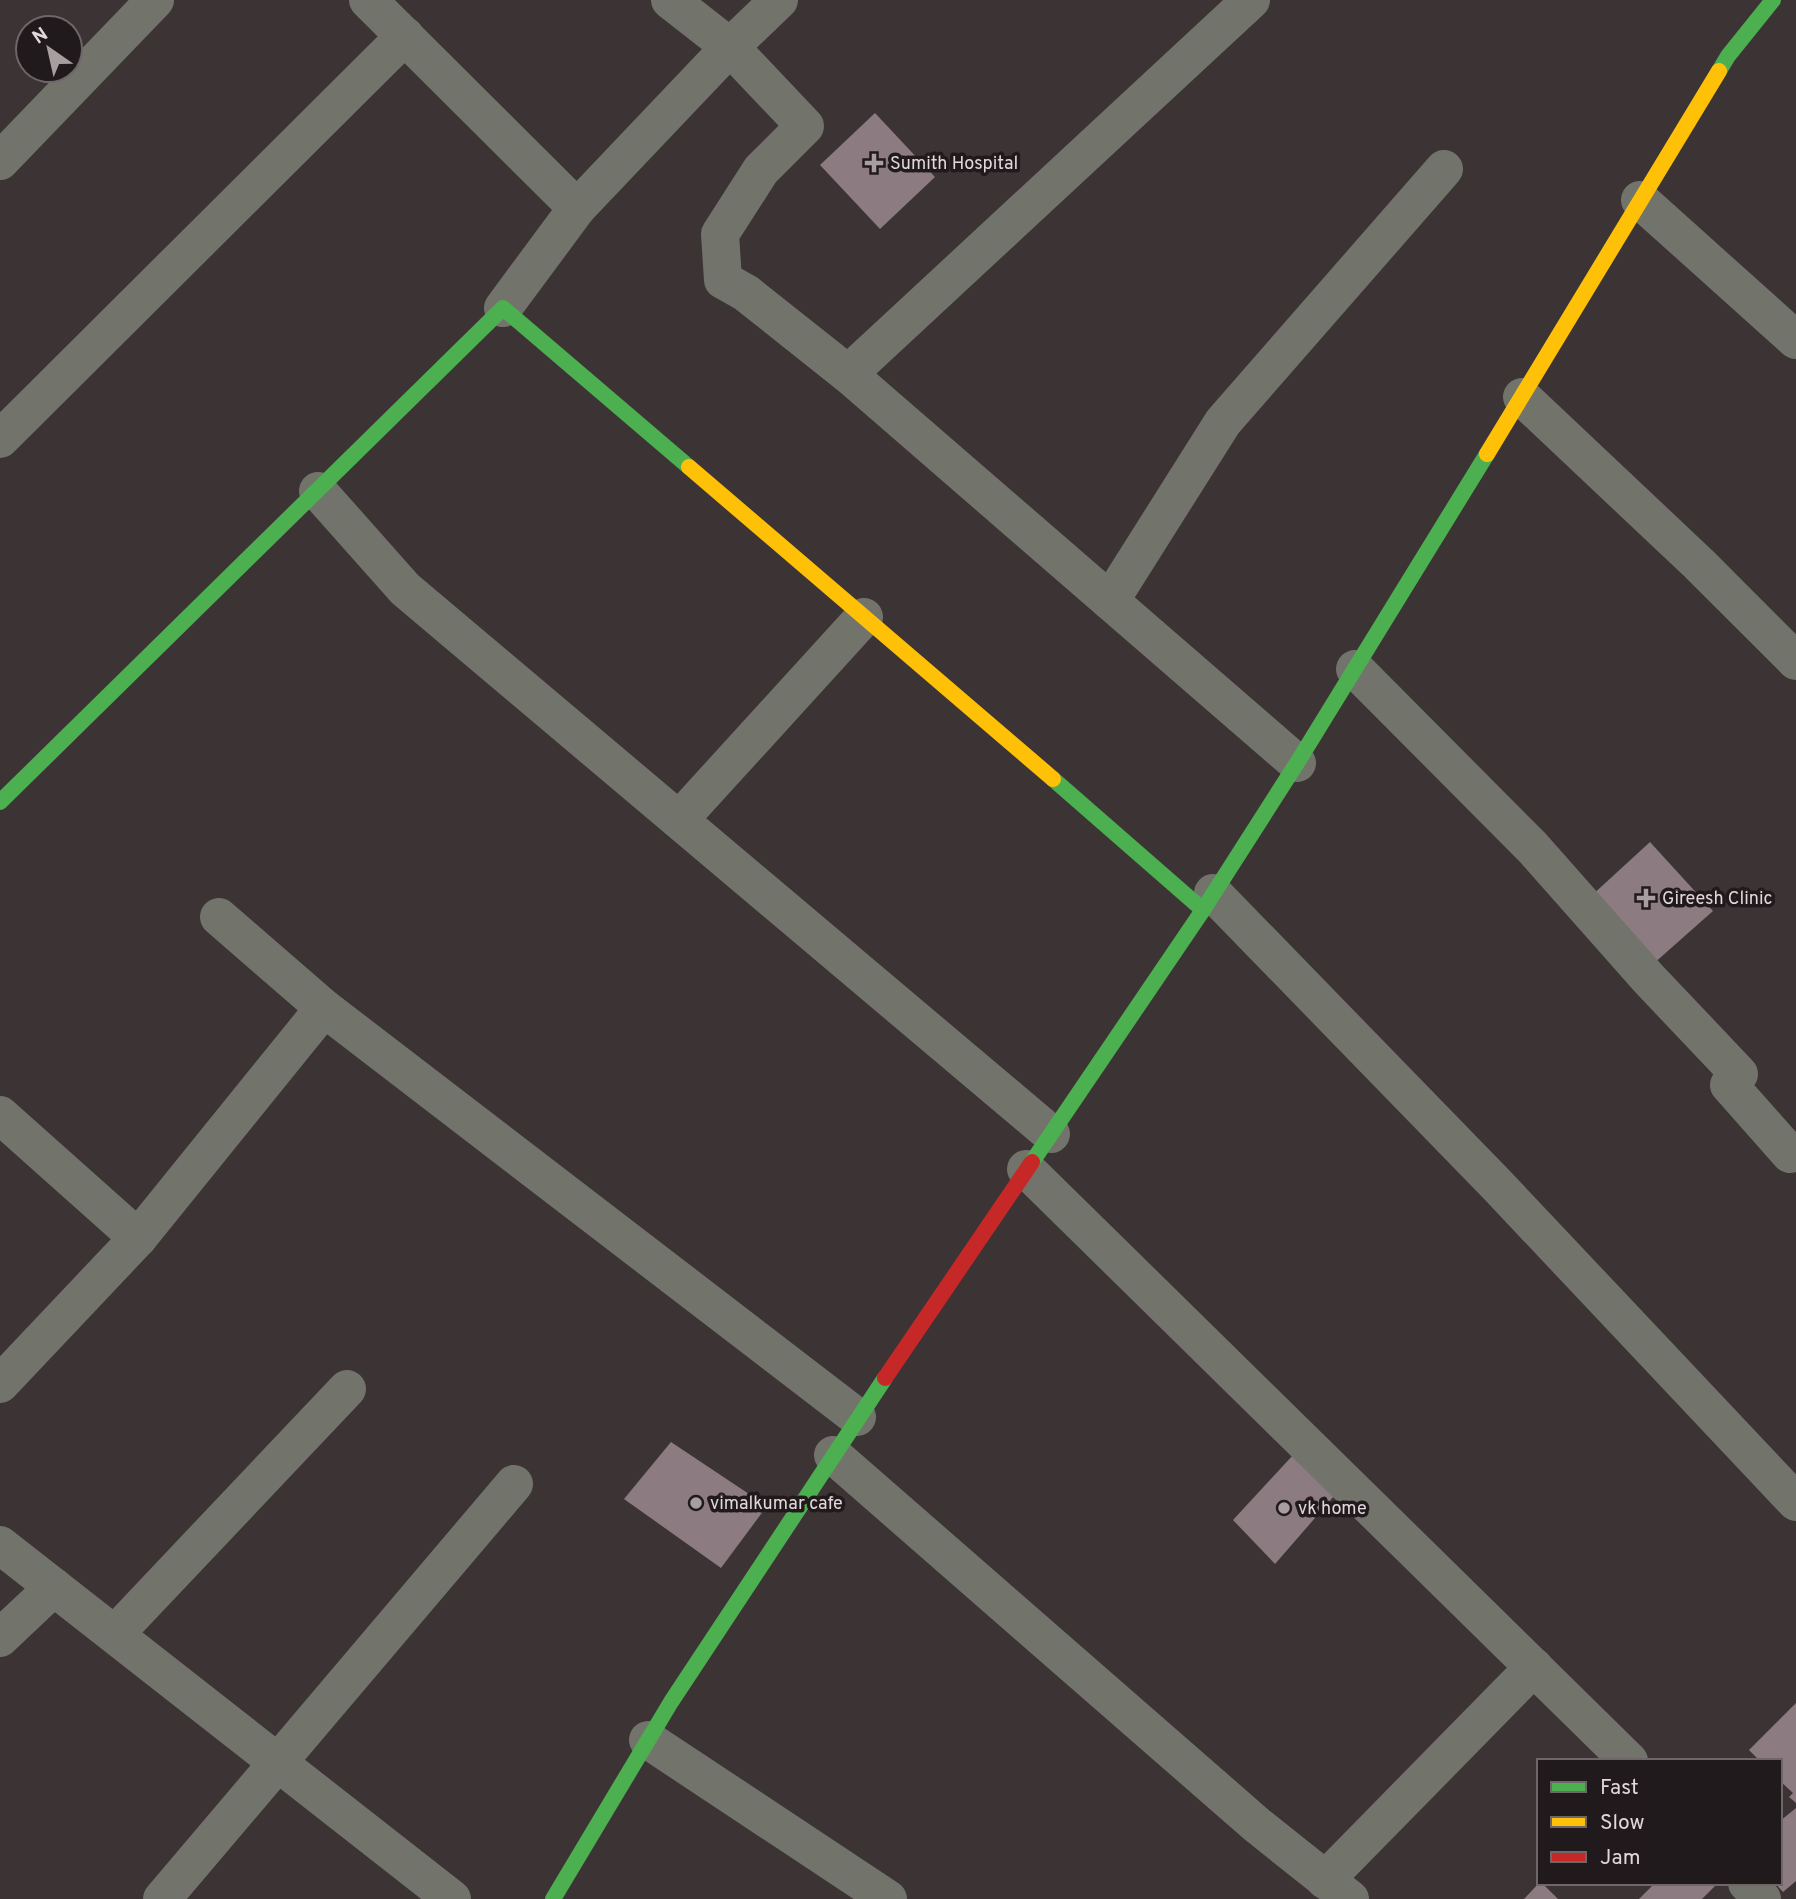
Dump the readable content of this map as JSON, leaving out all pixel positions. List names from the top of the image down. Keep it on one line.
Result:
{"places":{"health":["Sumith Hospital","Gireesh Clinic"],"other":["vimalkumar cafe","vk home"]},"legend":["Fast","Slow","Jam"],"north":"top left"}
